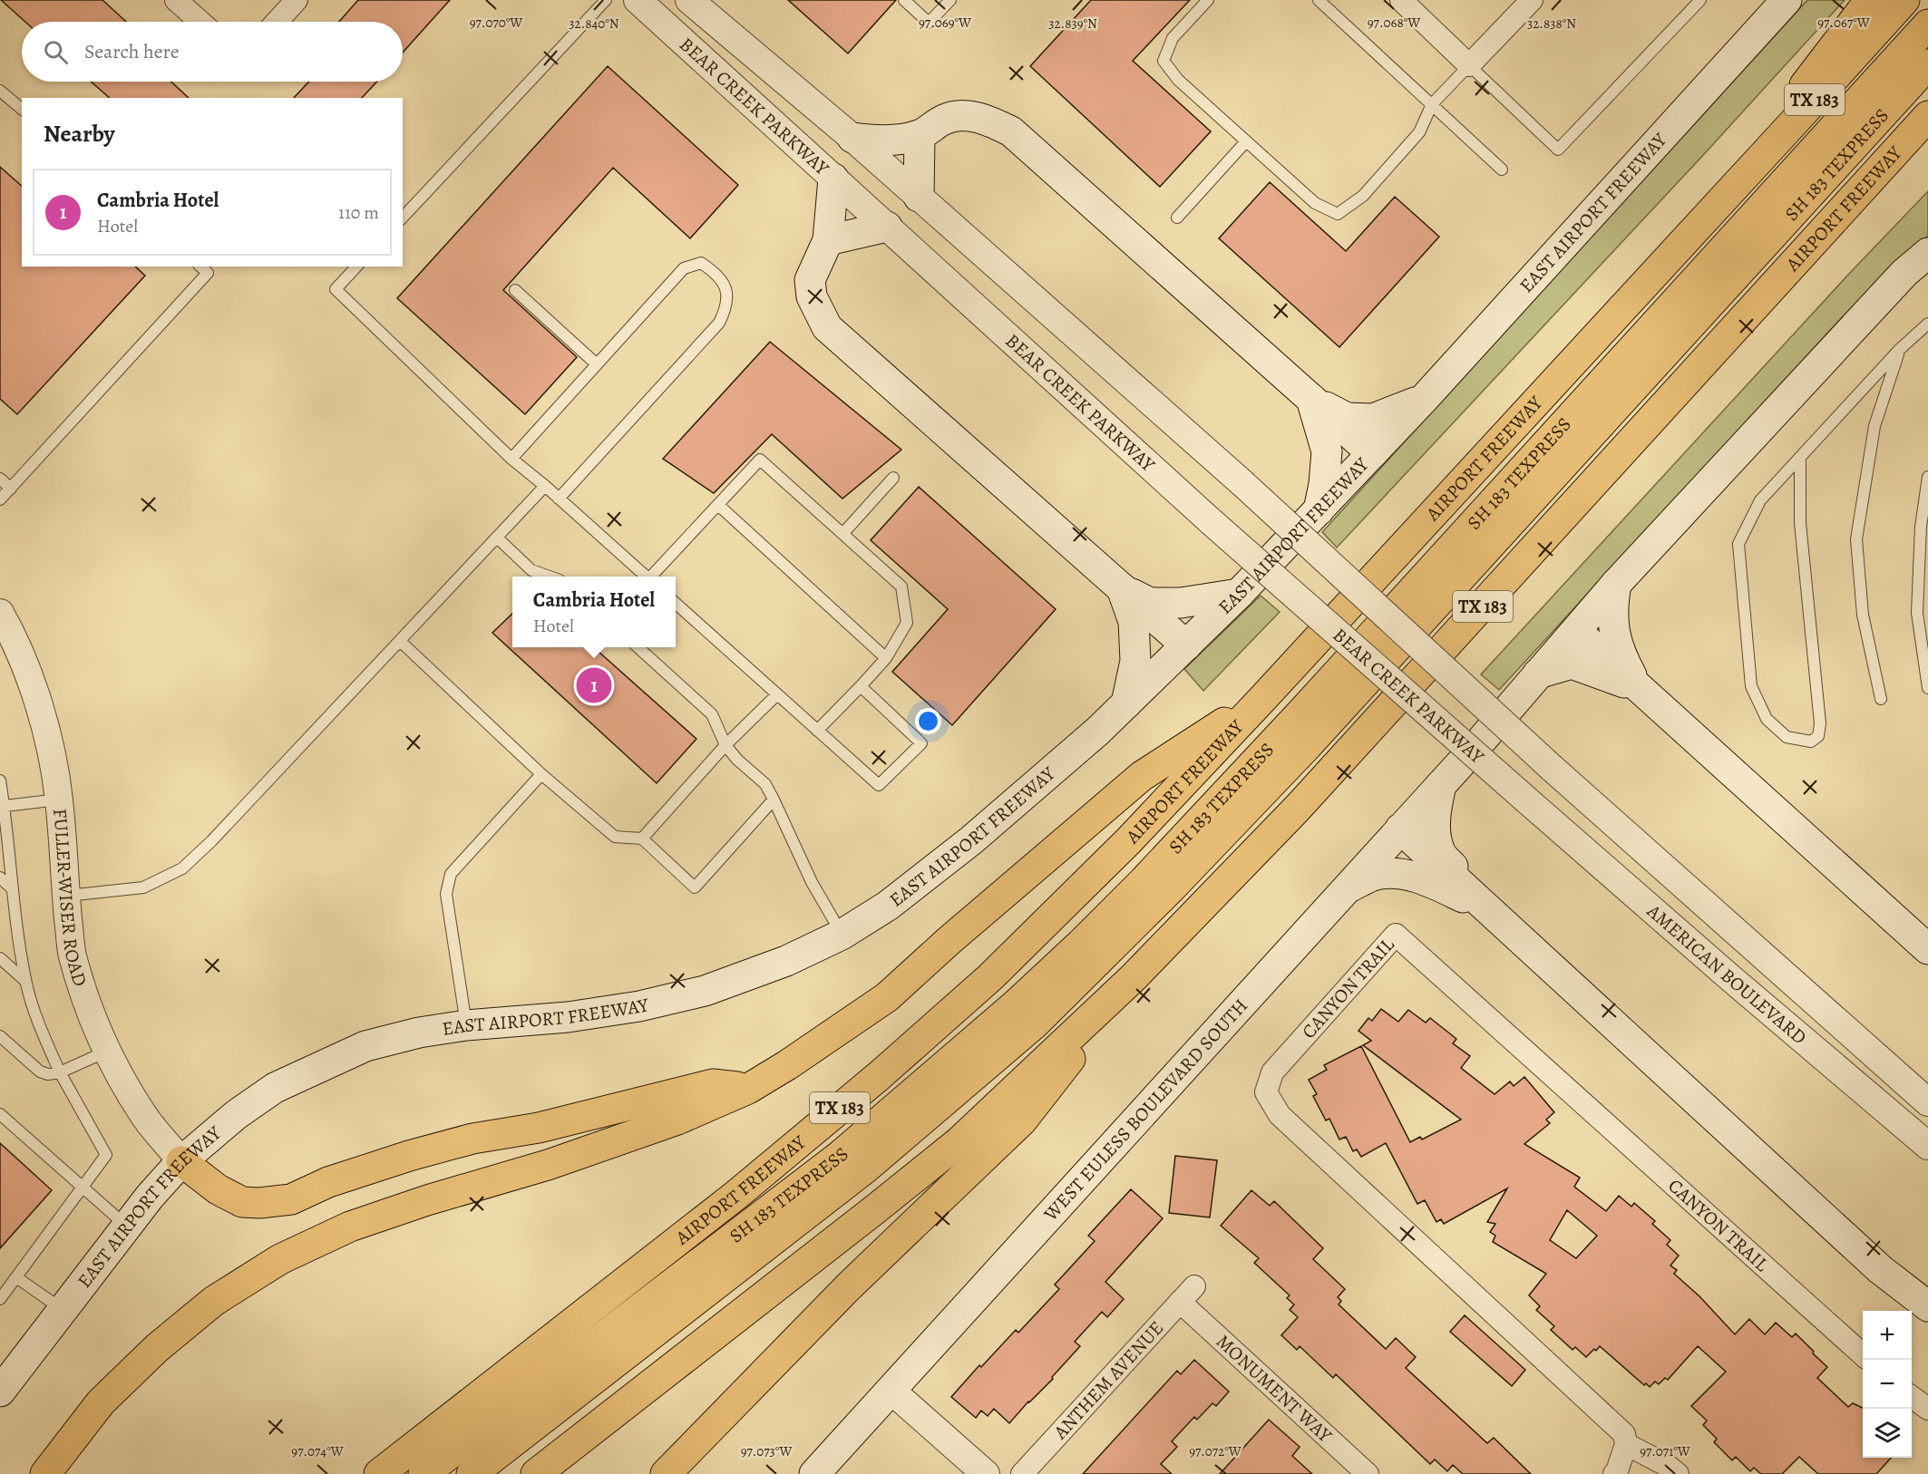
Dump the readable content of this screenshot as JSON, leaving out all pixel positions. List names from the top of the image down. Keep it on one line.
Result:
{"streets":{"highway":["TX 183","SH 183 TEXPRESS","AIRPORT FREEWAY"],"main road":["EAST AIRPORT FREEWAY","WEST EULESS BOULEVARD SOUTH"],"street":["BEAR CREEK PARKWAY","FULLER-WISER ROAD","AMERICAN BOULEVARD","CANYON TRAIL","ANTHEM AVENUE","MONUMENT WAY"]},"crossings":[["BEAR CREEK PARKWAY","AMERICAN BOULEVARD"],["EAST AIRPORT FREEWAY","FULLER-WISER ROAD"],["ANTHEM AVENUE","MONUMENT WAY"]],"page":{"search":"Search here","heading":"Nearby","list":[{"mark":"1","name":"Cambria Hotel","note":"Hotel","value":"110 m"}],"popup":["Cambria Hotel","Hotel"],"pins":"1","map_buttons":["+","−"]},"coordinates":["97.070°W","97.069°W","97.068°W","97.067°W","32.840°N","32.839°N","32.838°N","97.074°W","97.073°W","97.072°W","97.071°W"]}
